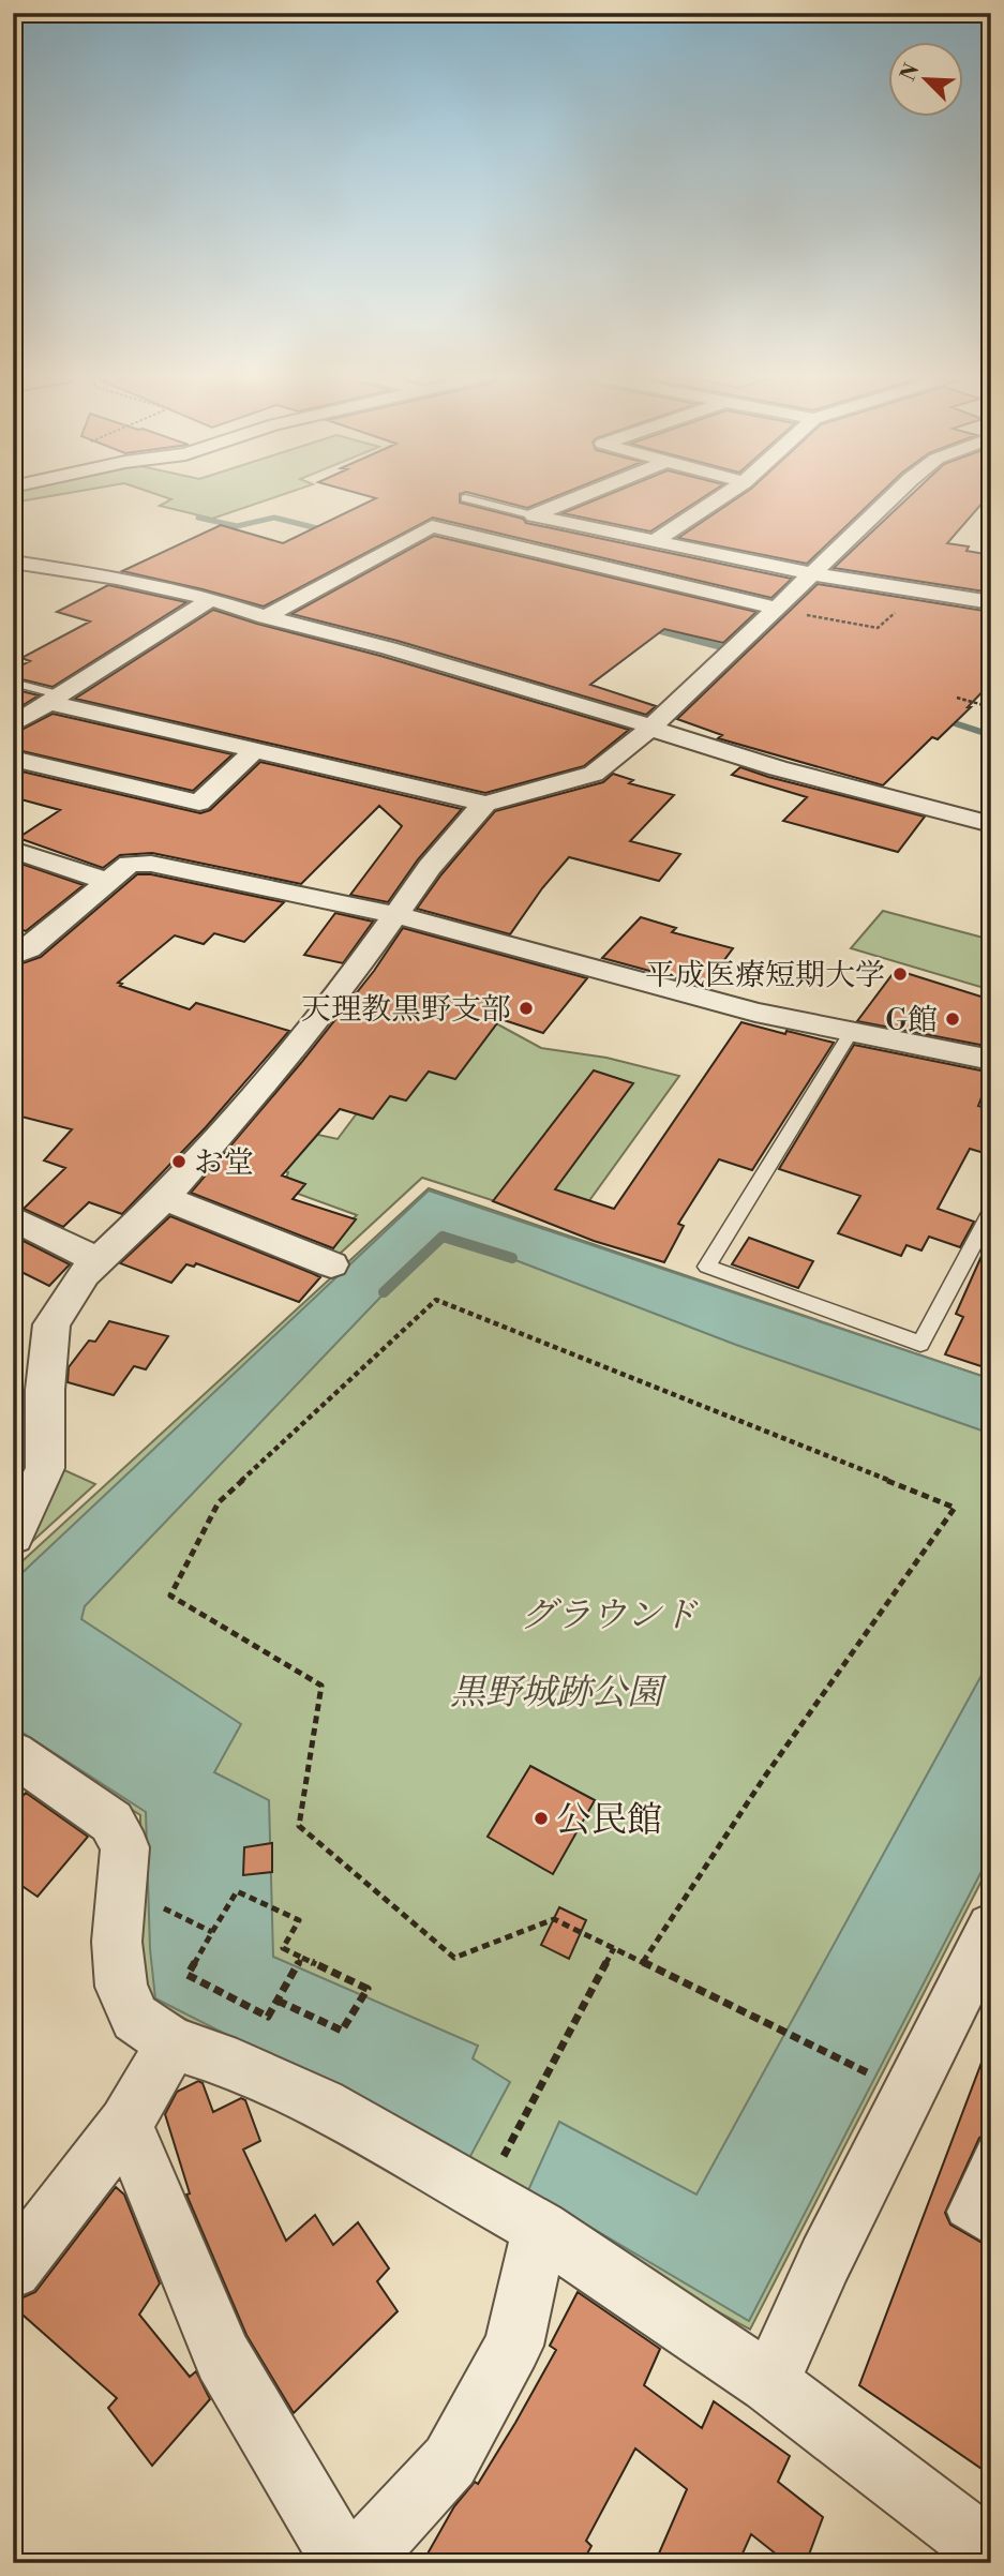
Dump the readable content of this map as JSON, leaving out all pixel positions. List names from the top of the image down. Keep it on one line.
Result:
{"parks":["グラウンド","黒野城跡公園"],"places":["平成医療短期大学","天理教黒野支部","G館","お堂","公民館"],"north":"top left"}
